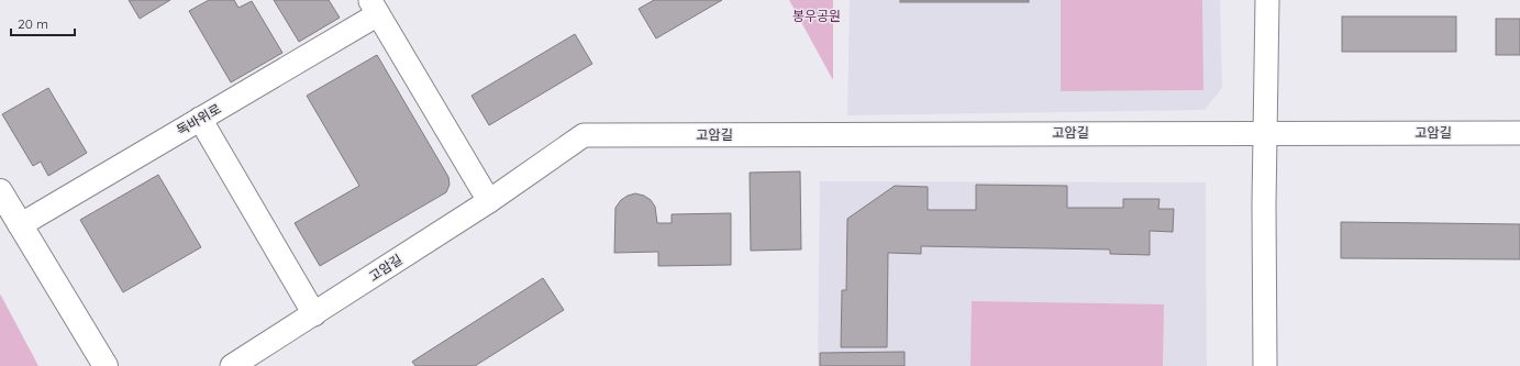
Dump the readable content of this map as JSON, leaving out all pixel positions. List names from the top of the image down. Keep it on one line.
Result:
{"streets":{"street":["독바위로","고암길"]},"crossings":[["독바위로","고암길"]],"parks":["봉우공원"],"scale_bar":"20 m"}
